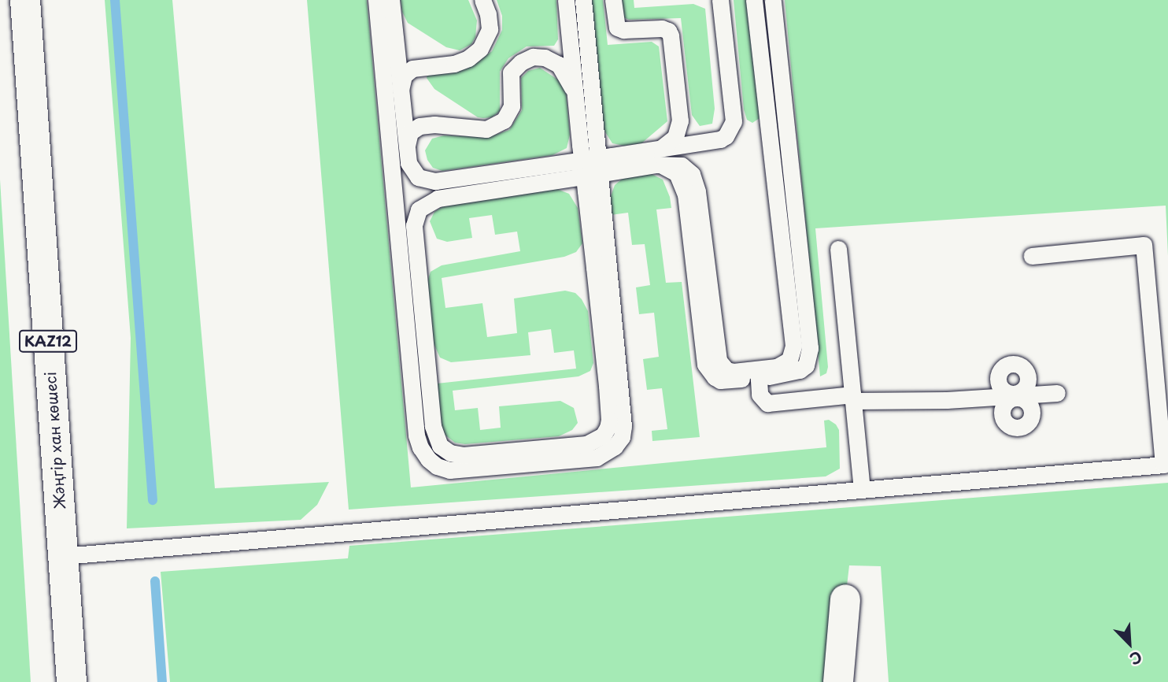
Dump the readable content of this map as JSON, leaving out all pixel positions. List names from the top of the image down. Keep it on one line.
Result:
{"streets":{"main road":["KAZ12","Жәңгір хан көшесі"]},"north":"bottom right"}
